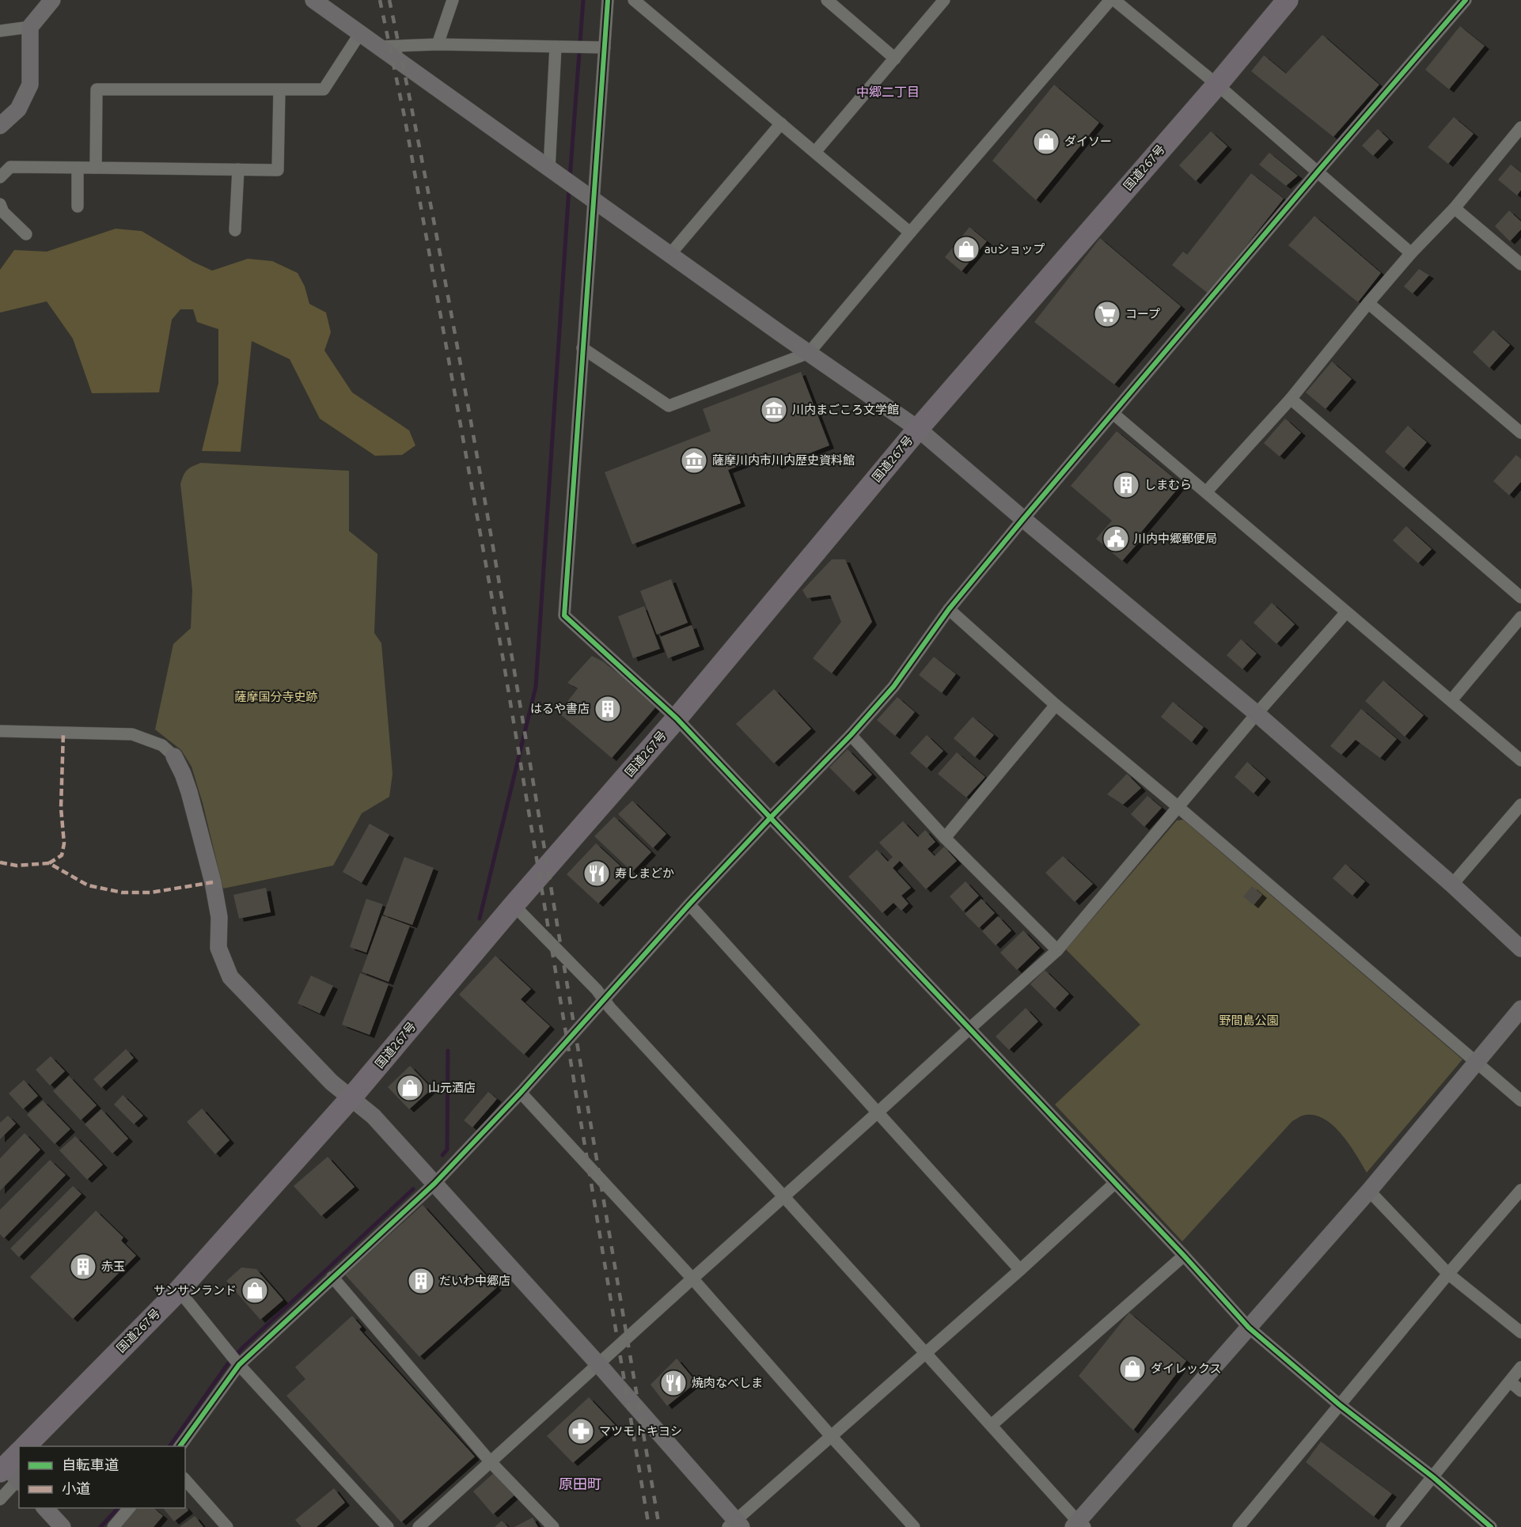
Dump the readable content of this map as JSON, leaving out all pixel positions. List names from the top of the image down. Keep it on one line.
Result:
{"streets":{"highway":["国道267号"]},"districts":["中郷二丁目","原田町"],"parks":["薩摩国分寺史跡","野間島公園"],"places":{"shop":["ダイソー","auショップ","山元酒店","サンサンランド","ダイレックス"],"supermarket":["コープ"],"museum":["川内まごころ文学館","薩摩川内市川内歴史資料館"],"building":["しまむら","はるや書店","赤玉","だいわ中郷店"],"public building":["川内中郷郵便局"],"restaurant":["寿しまどか","焼肉なべしま"],"pharmacy":["マツモトキヨシ"]},"legend":["自転車道","小道"]}
